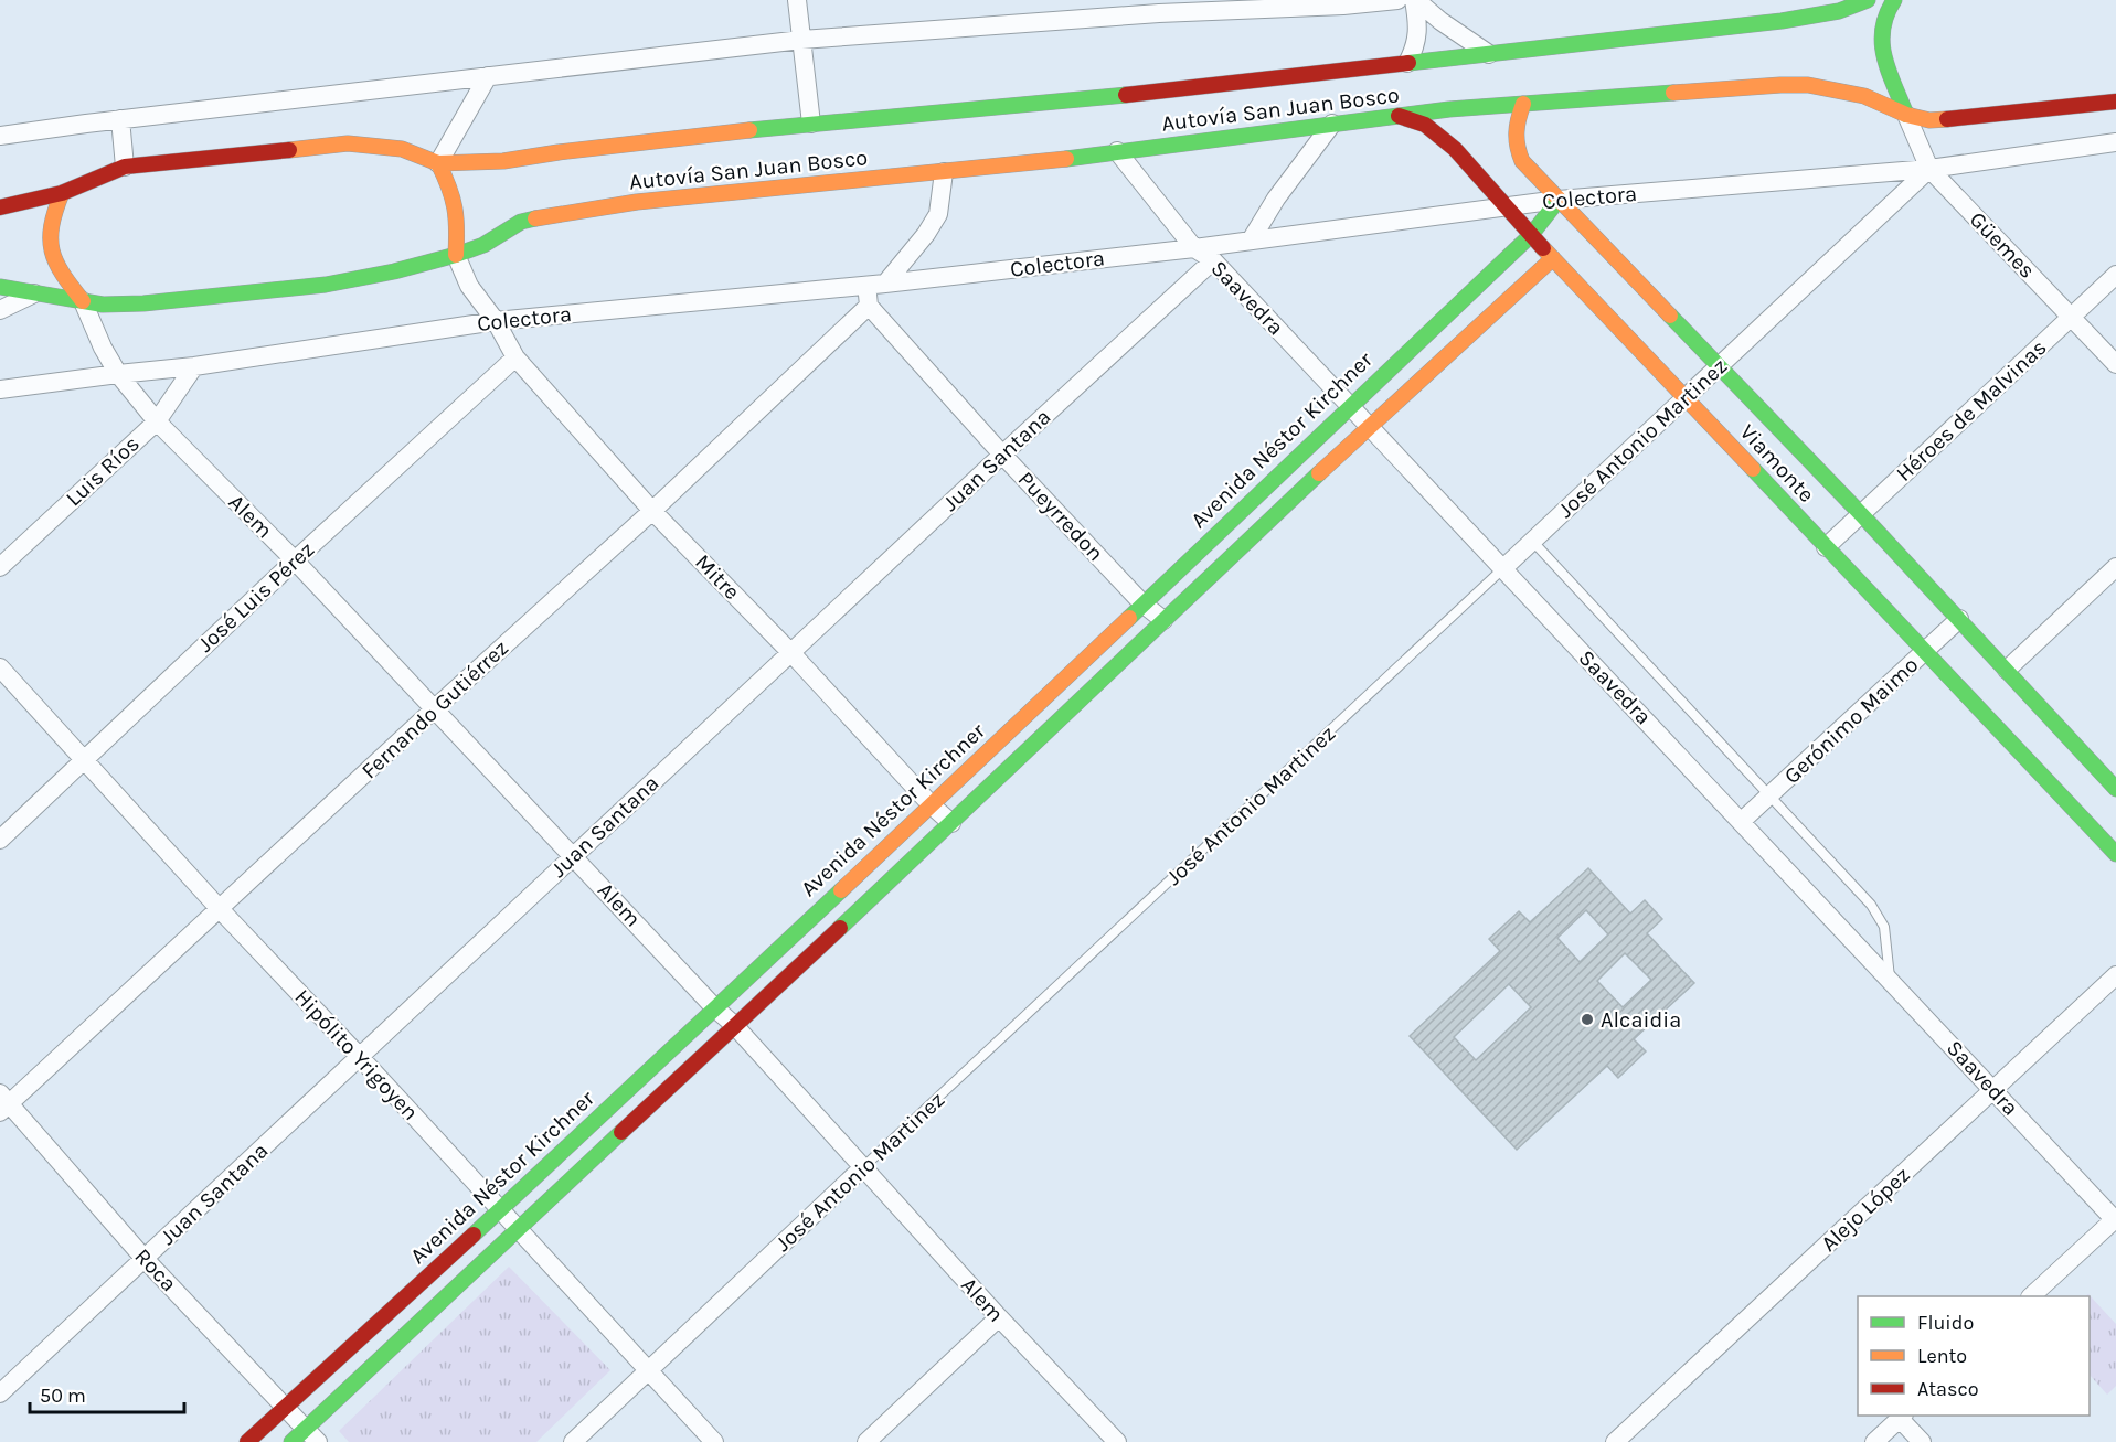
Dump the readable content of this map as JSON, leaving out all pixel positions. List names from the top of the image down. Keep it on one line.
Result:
{"streets":{"street":["Autovía San Juan Bosco","Colectora","Güemes","Saavedra","Héroes de Malvinas","José Antonio Martinez","Avenida Néstor Kirchner","Juan Santana","Viamonte","Luis Ríos","Alem","Pueyrredon","Mitre","José Luis Pérez","Fernando Gutiérrez","Gerónimo Maimo","Hipólito Yrigoyen","Alejo López","Roca"]},"crossings":[["Autovía San Juan Bosco","Güemes"],["Autovía San Juan Bosco","Saavedra"],["Autovía San Juan Bosco","Viamonte"],["Autovía San Juan Bosco","Alem"],["Autovía San Juan Bosco","Mitre"],["Colectora","Güemes"],["Colectora","Saavedra"],["Colectora","José Antonio Martinez"],["Colectora","Avenida Néstor Kirchner"],["Colectora","Viamonte"],["Colectora","Luis Ríos"],["Colectora","Alem"],["Colectora","Mitre"],["Güemes","Héroes de Malvinas"],["Güemes","José Antonio Martinez"],["Saavedra","José Antonio Martinez"],["Saavedra","Avenida Néstor Kirchner"],["Saavedra","Juan Santana"],["Saavedra","Gerónimo Maimo"],["Saavedra","Alejo López"],["Héroes de Malvinas","Viamonte"],["José Antonio Martinez","Viamonte"],["José Antonio Martinez","Alem"],["José Antonio Martinez","Hipólito Yrigoyen"],["Avenida Néstor Kirchner","Viamonte"],["Avenida Néstor Kirchner","Alem"],["Avenida Néstor Kirchner","Pueyrredon"],["Avenida Néstor Kirchner","Mitre"],["Avenida Néstor Kirchner","Hipólito Yrigoyen"],["Avenida Néstor Kirchner","Roca"],["Juan Santana","Alem"],["Juan Santana","Pueyrredon"],["Juan Santana","Mitre"],["Juan Santana","Hipólito Yrigoyen"],["Juan Santana","Roca"],["Viamonte","Gerónimo Maimo"],["Luis Ríos","Alem"],["Alem","José Luis Pérez"],["Alem","Fernando Gutiérrez"],["Pueyrredon","Fernando Gutiérrez"],["Mitre","José Luis Pérez"],["Mitre","Fernando Gutiérrez"],["José Luis Pérez","Hipólito Yrigoyen"],["Fernando Gutiérrez","Hipólito Yrigoyen"],["Fernando Gutiérrez","Roca"]],"places":["Alcaidia"],"legend":["Fluido","Lento","Atasco"],"scale_bar":"50 m"}
